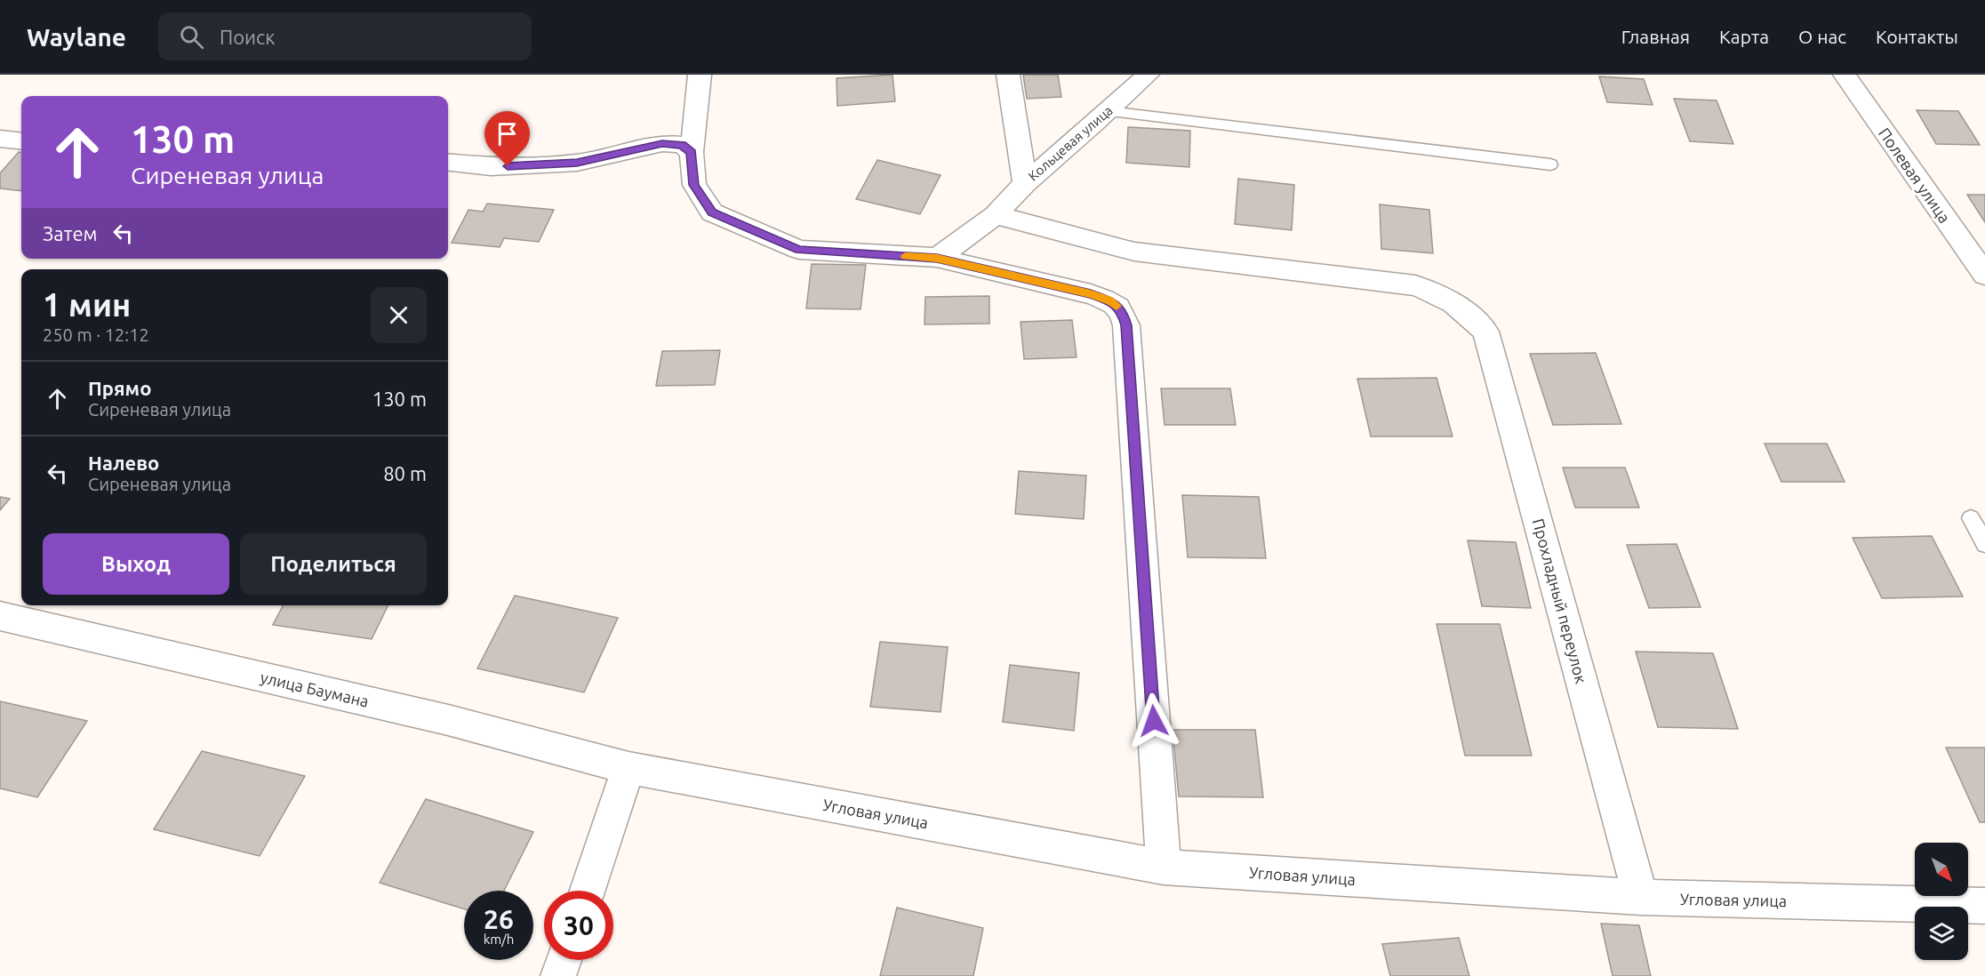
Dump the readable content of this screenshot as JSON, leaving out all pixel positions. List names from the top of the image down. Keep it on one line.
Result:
{"streets":{"street":["Кольцевая улица","Полевая улица","Прохладный переулок","улица Баумана","Угловая улица"]},"crossings":[["Прохладный переулок","Угловая улица"],["улица Баумана","Угловая улица"]],"north":"bottom right","page":{"header":"Waylane","search":"Поиск","nav":["Главная","Карта","О нас","Контакты"],"turn":["130 m","Сиреневая улица"],"then":"Затем","heading":["1 мин","250 m · 12:12"],"list":[{"name":"Прямо","note":"Сиреневая улица","value":"130 m"},{"name":"Налево","note":"Сиреневая улица","value":"80 m"}],"buttons":["Выход","Поделиться"],"speed":"26 km/h","limit":"30"}}
